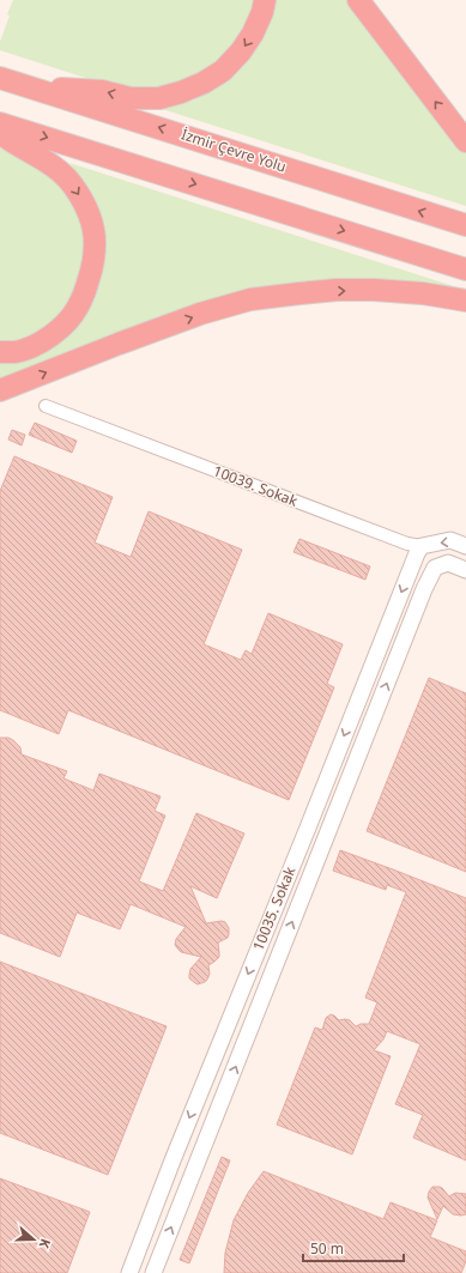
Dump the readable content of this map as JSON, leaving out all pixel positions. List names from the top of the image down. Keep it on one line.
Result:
{"streets":{"highway":["İzmir Çevre Yolu"],"street":["10039. Sokak","10035. Sokak"]},"crossings":[["10039. Sokak","10035. Sokak"]],"scale_bar":"50 m","north":"right"}
